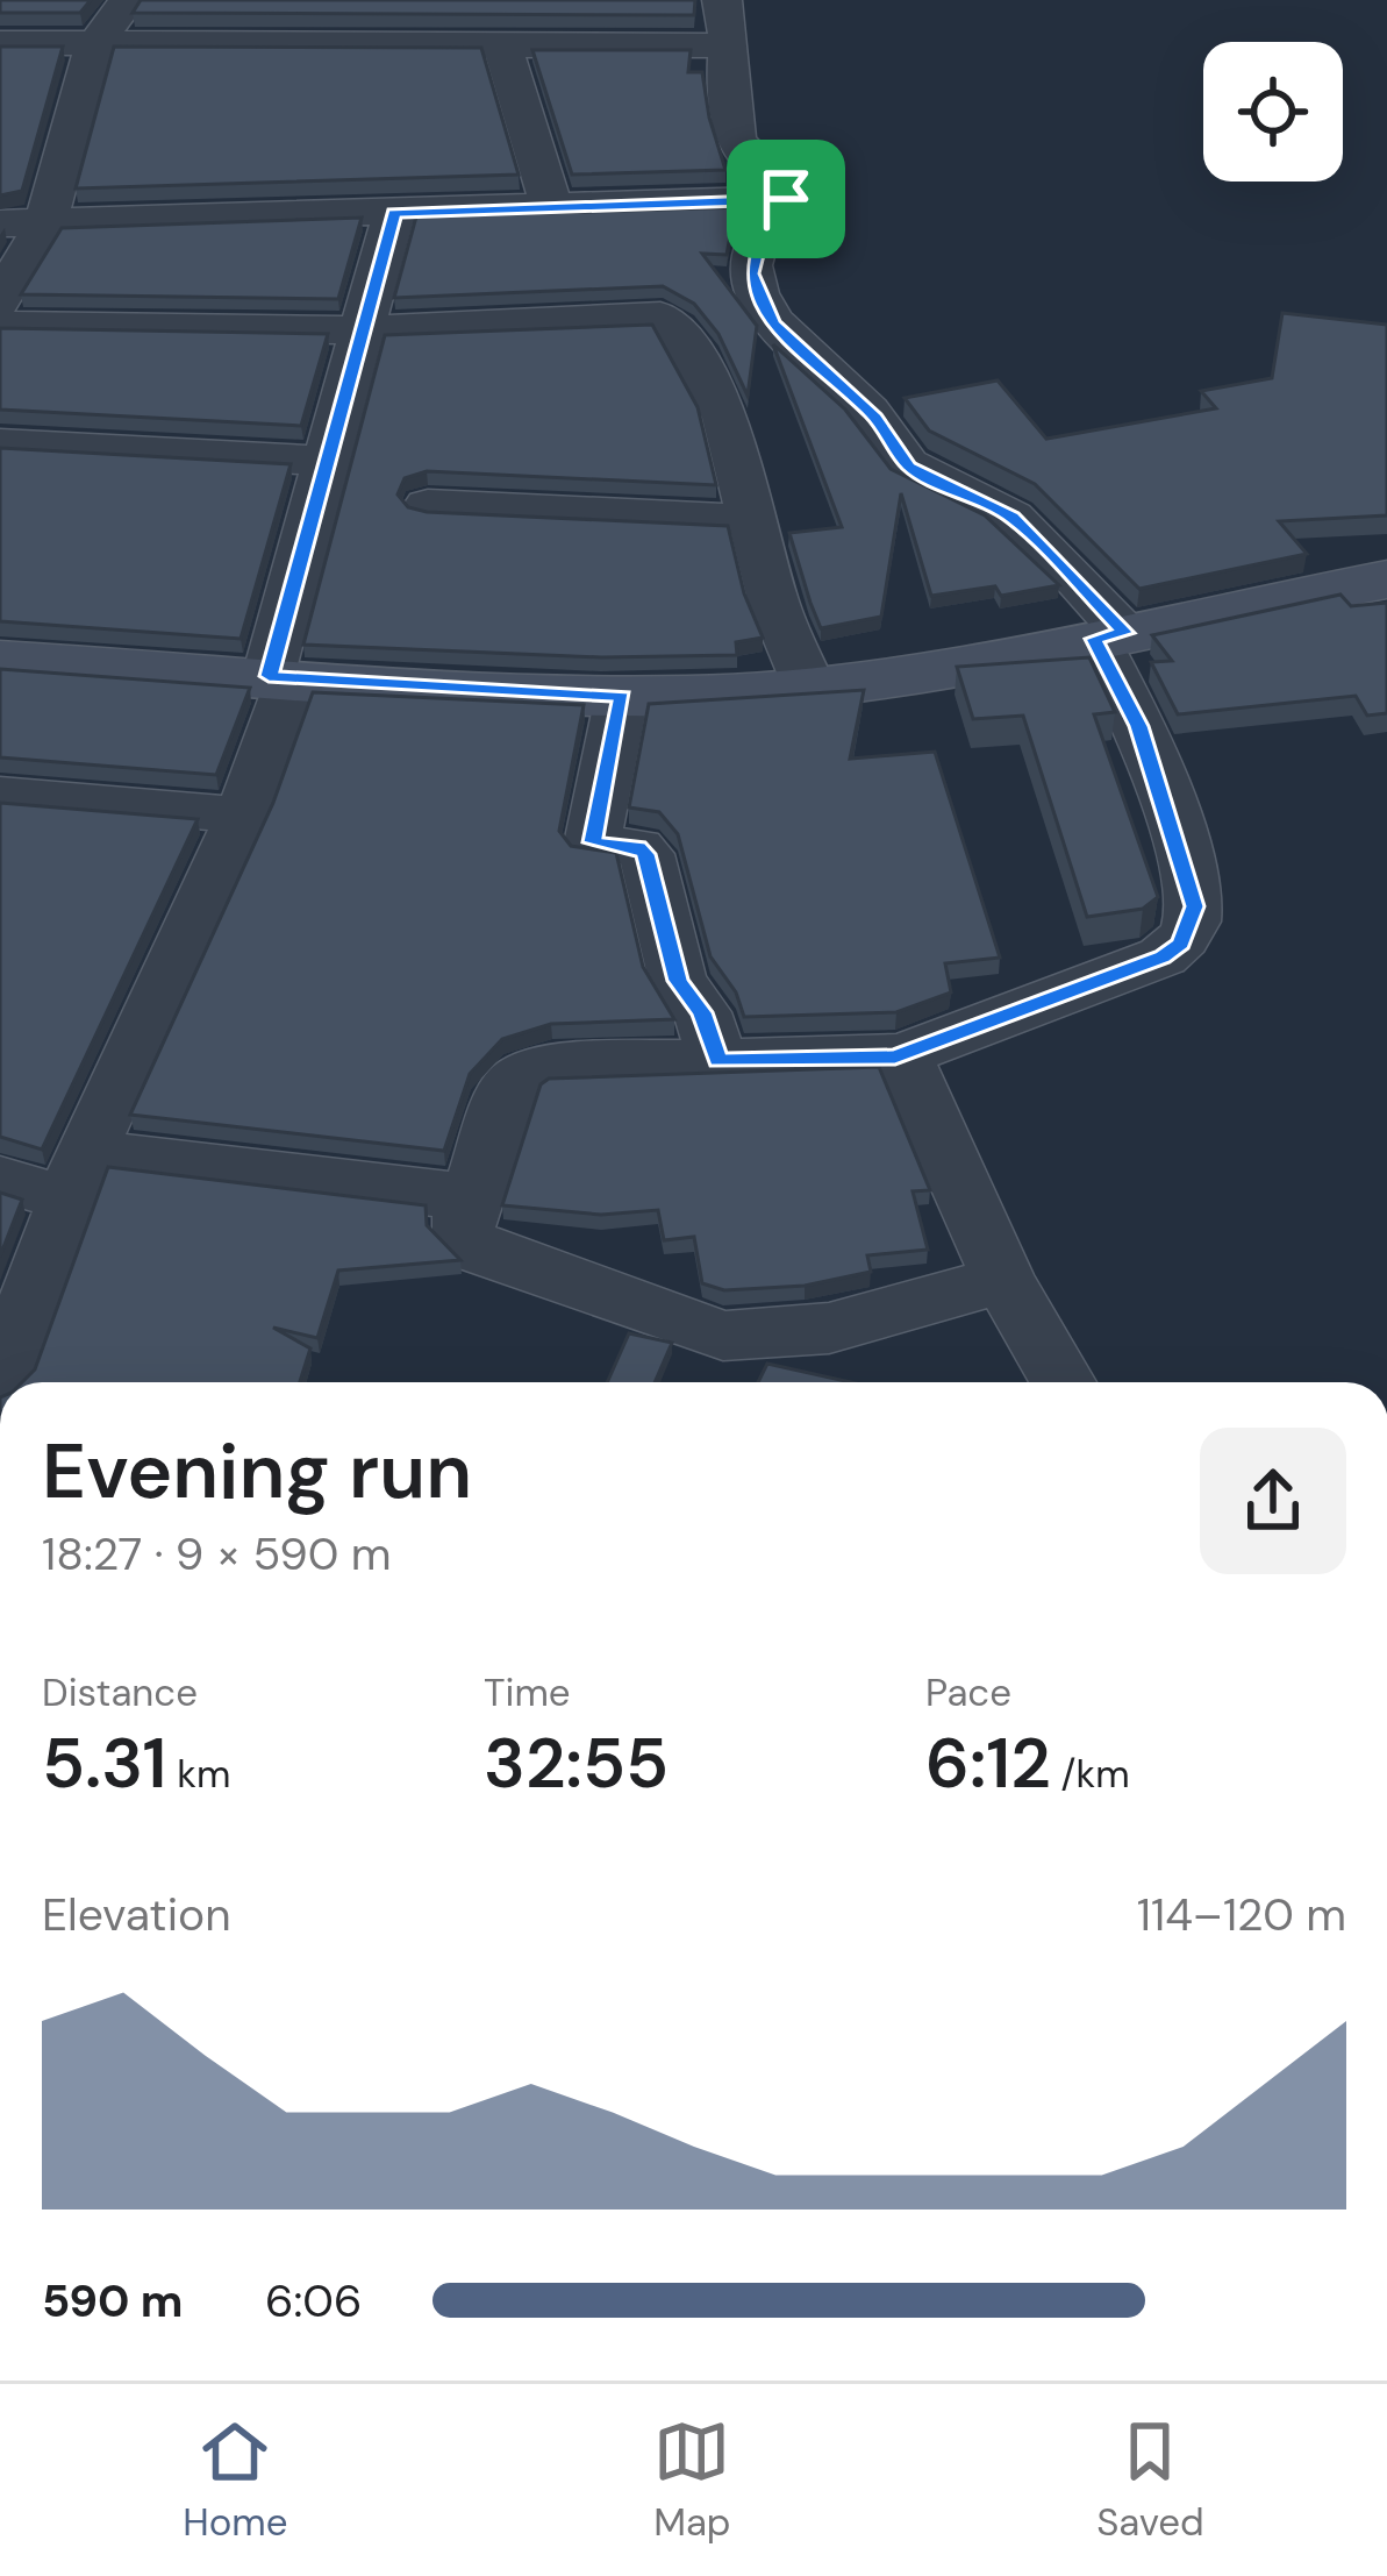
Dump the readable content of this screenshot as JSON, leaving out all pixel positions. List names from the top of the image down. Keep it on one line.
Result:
{"page":{"heading":["Evening run","18:27 · 9 × 590 m"],"stats":[["Distance","5.31 km"],["Time","32:55"],["Pace","6:12 /km"]],"chart":["Elevation","114–120 m"],"list":[{"name":"590 m","note":"6:06"}],"tabs":["Home","Map","Saved"]}}
